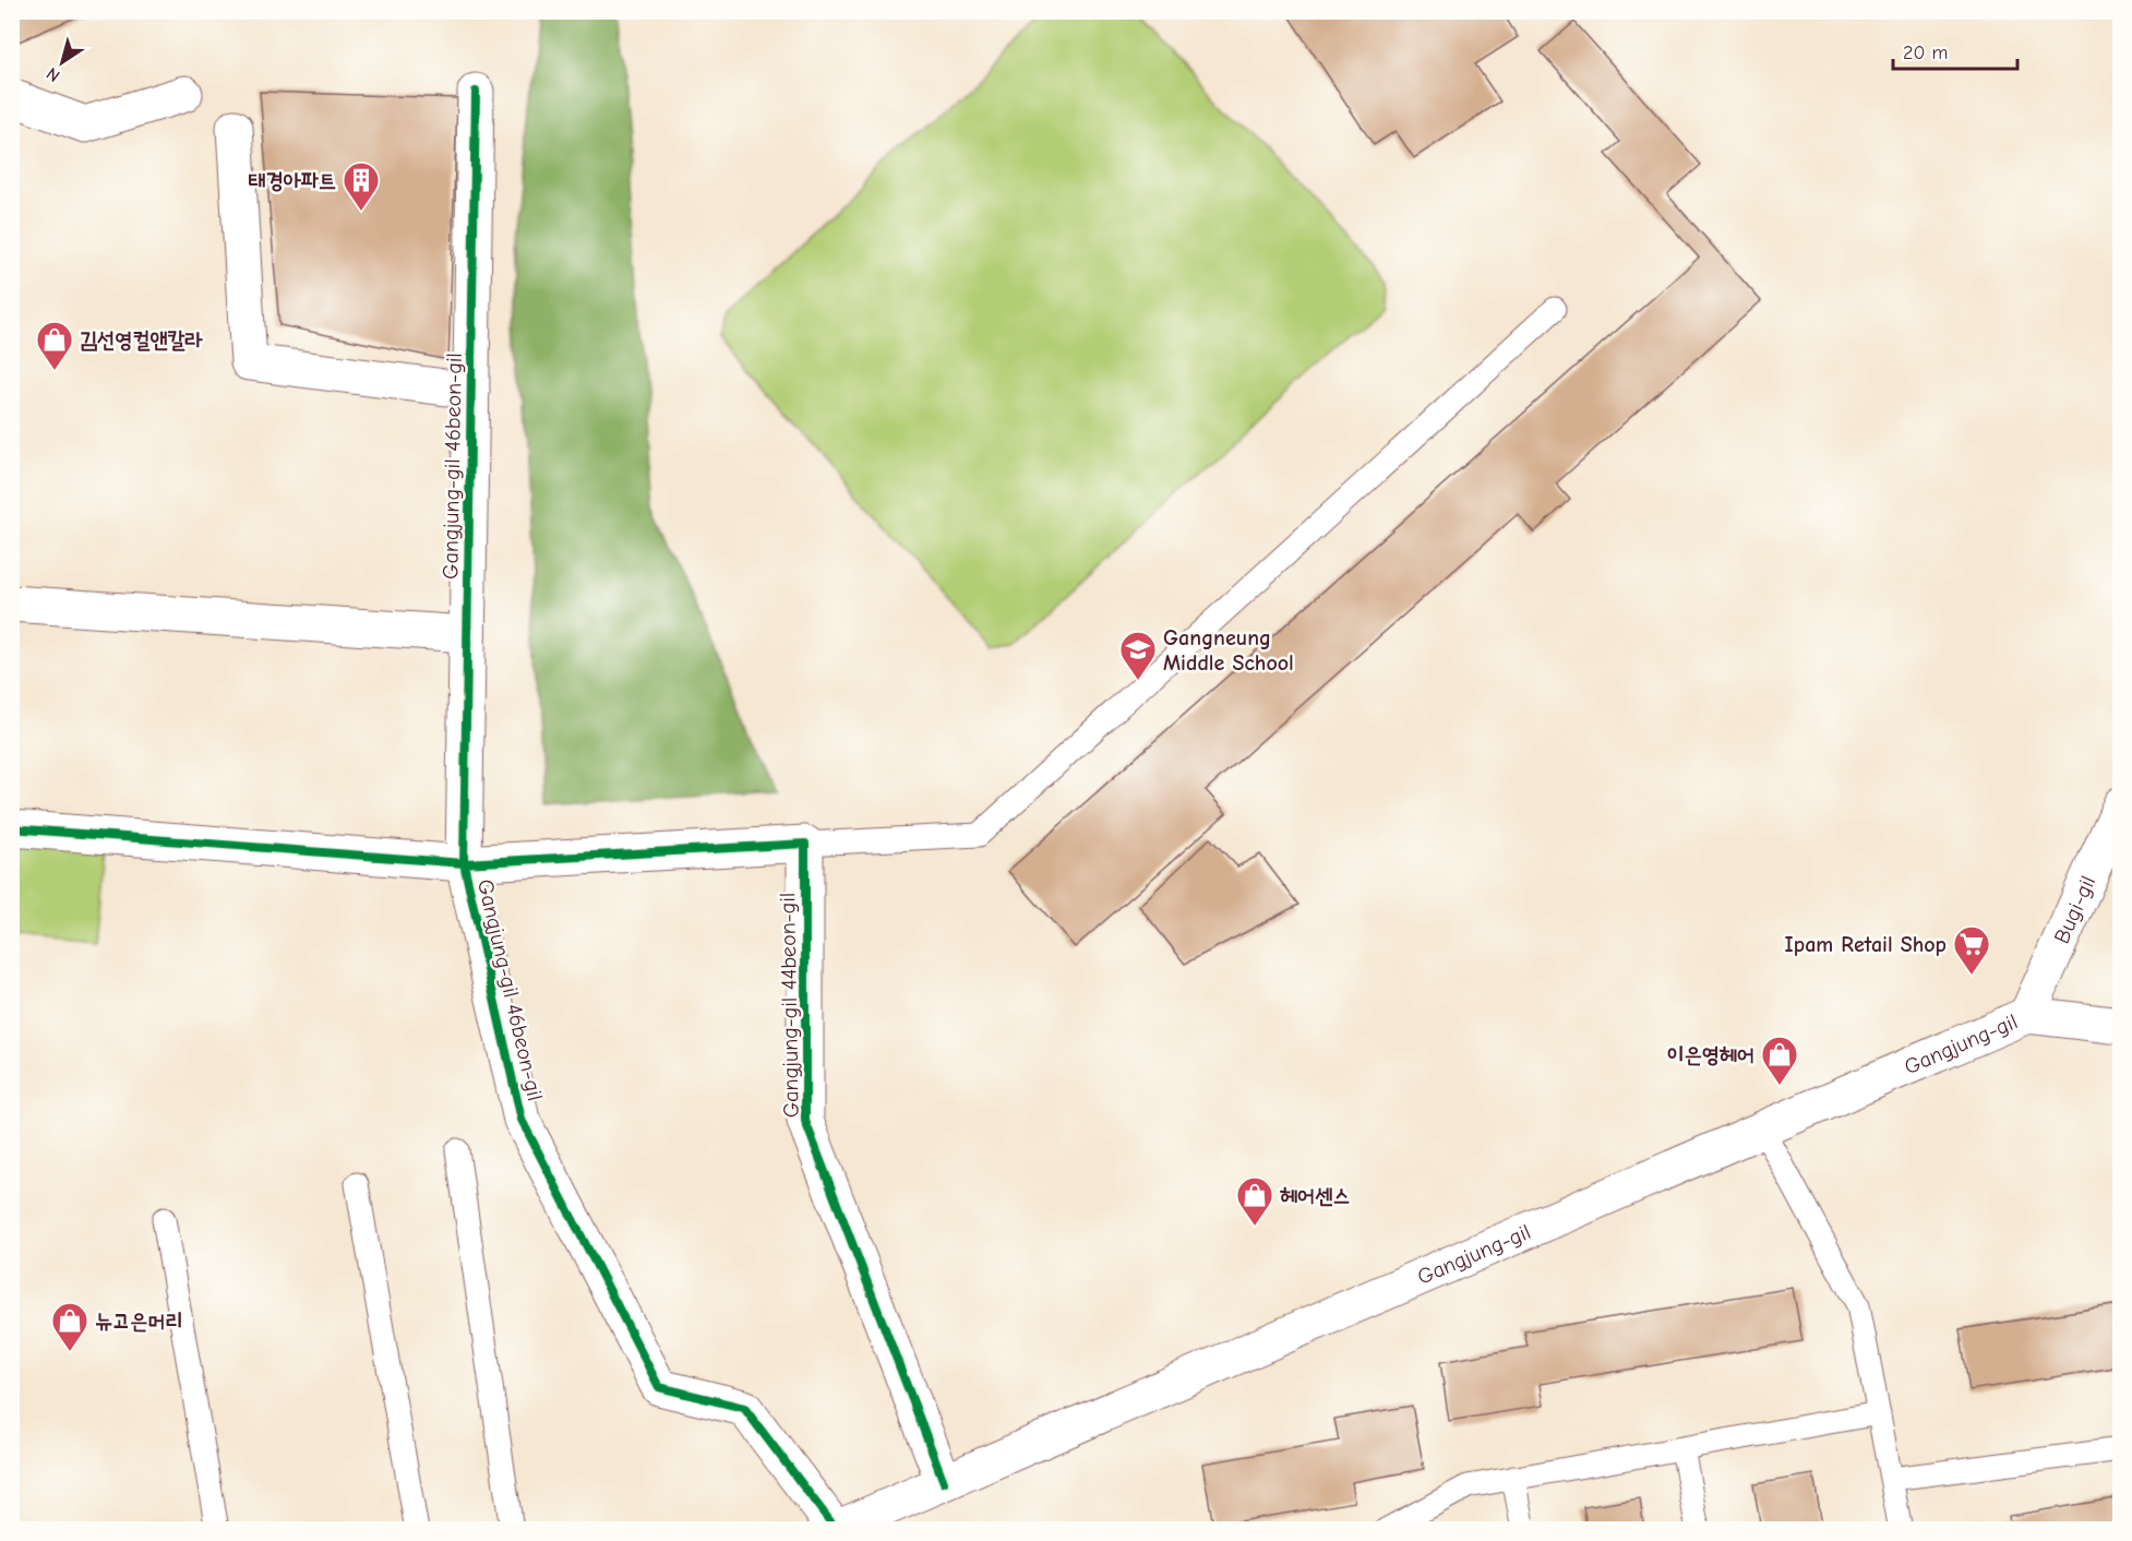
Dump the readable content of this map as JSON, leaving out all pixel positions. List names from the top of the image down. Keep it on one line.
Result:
{"streets":{"street":["Gangjung-gil 46beon-gil","Bugi-gil","Gangjung-gil 44beon-gil","Gangjung-gil"]},"crossings":[["Gangjung-gil 46beon-gil","Gangjung-gil"],["Bugi-gil","Gangjung-gil"],["Gangjung-gil 44beon-gil","Gangjung-gil"]],"places":{"building":["태경아파트"],"shop":["김선영컬앤칼라","이은영헤어","헤어센스","뉴고은머리"],"school or university":["Gangneung Middle School"],"supermarket":["Ipam Retail Shop"]},"scale_bar":"20 m","north":"bottom left"}
